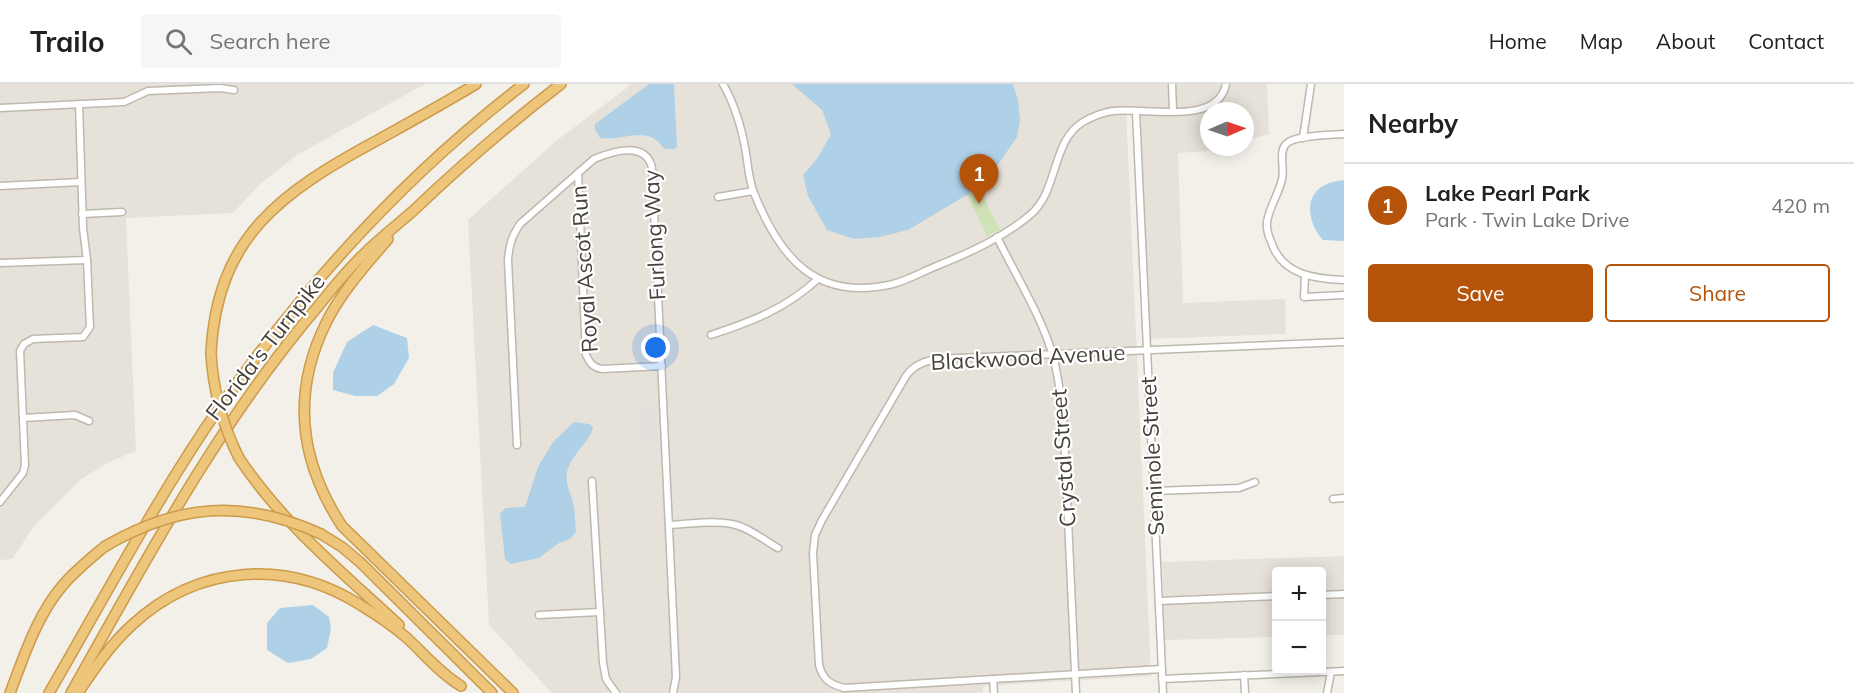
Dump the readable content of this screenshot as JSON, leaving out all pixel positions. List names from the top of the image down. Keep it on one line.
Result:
{"streets":{"highway":["Florida's Turnpike"],"street":["Furlong Way","Royal Ascot Run","Blackwood Avenue","Seminole Street","Crystal Street"]},"crossings":[["Furlong Way","Royal Ascot Run"],["Blackwood Avenue","Seminole Street"],["Blackwood Avenue","Crystal Street"]],"north":"right","page":{"header":"Trailo","search":"Search here","nav":["Home","Map","About","Contact"],"heading":"Nearby","pins":"1","list":[{"mark":"1","name":"Lake Pearl Park","note":"Park · Twin Lake Drive","value":"420 m"}],"buttons":["Save","Share"],"map_buttons":["+","−"]}}
